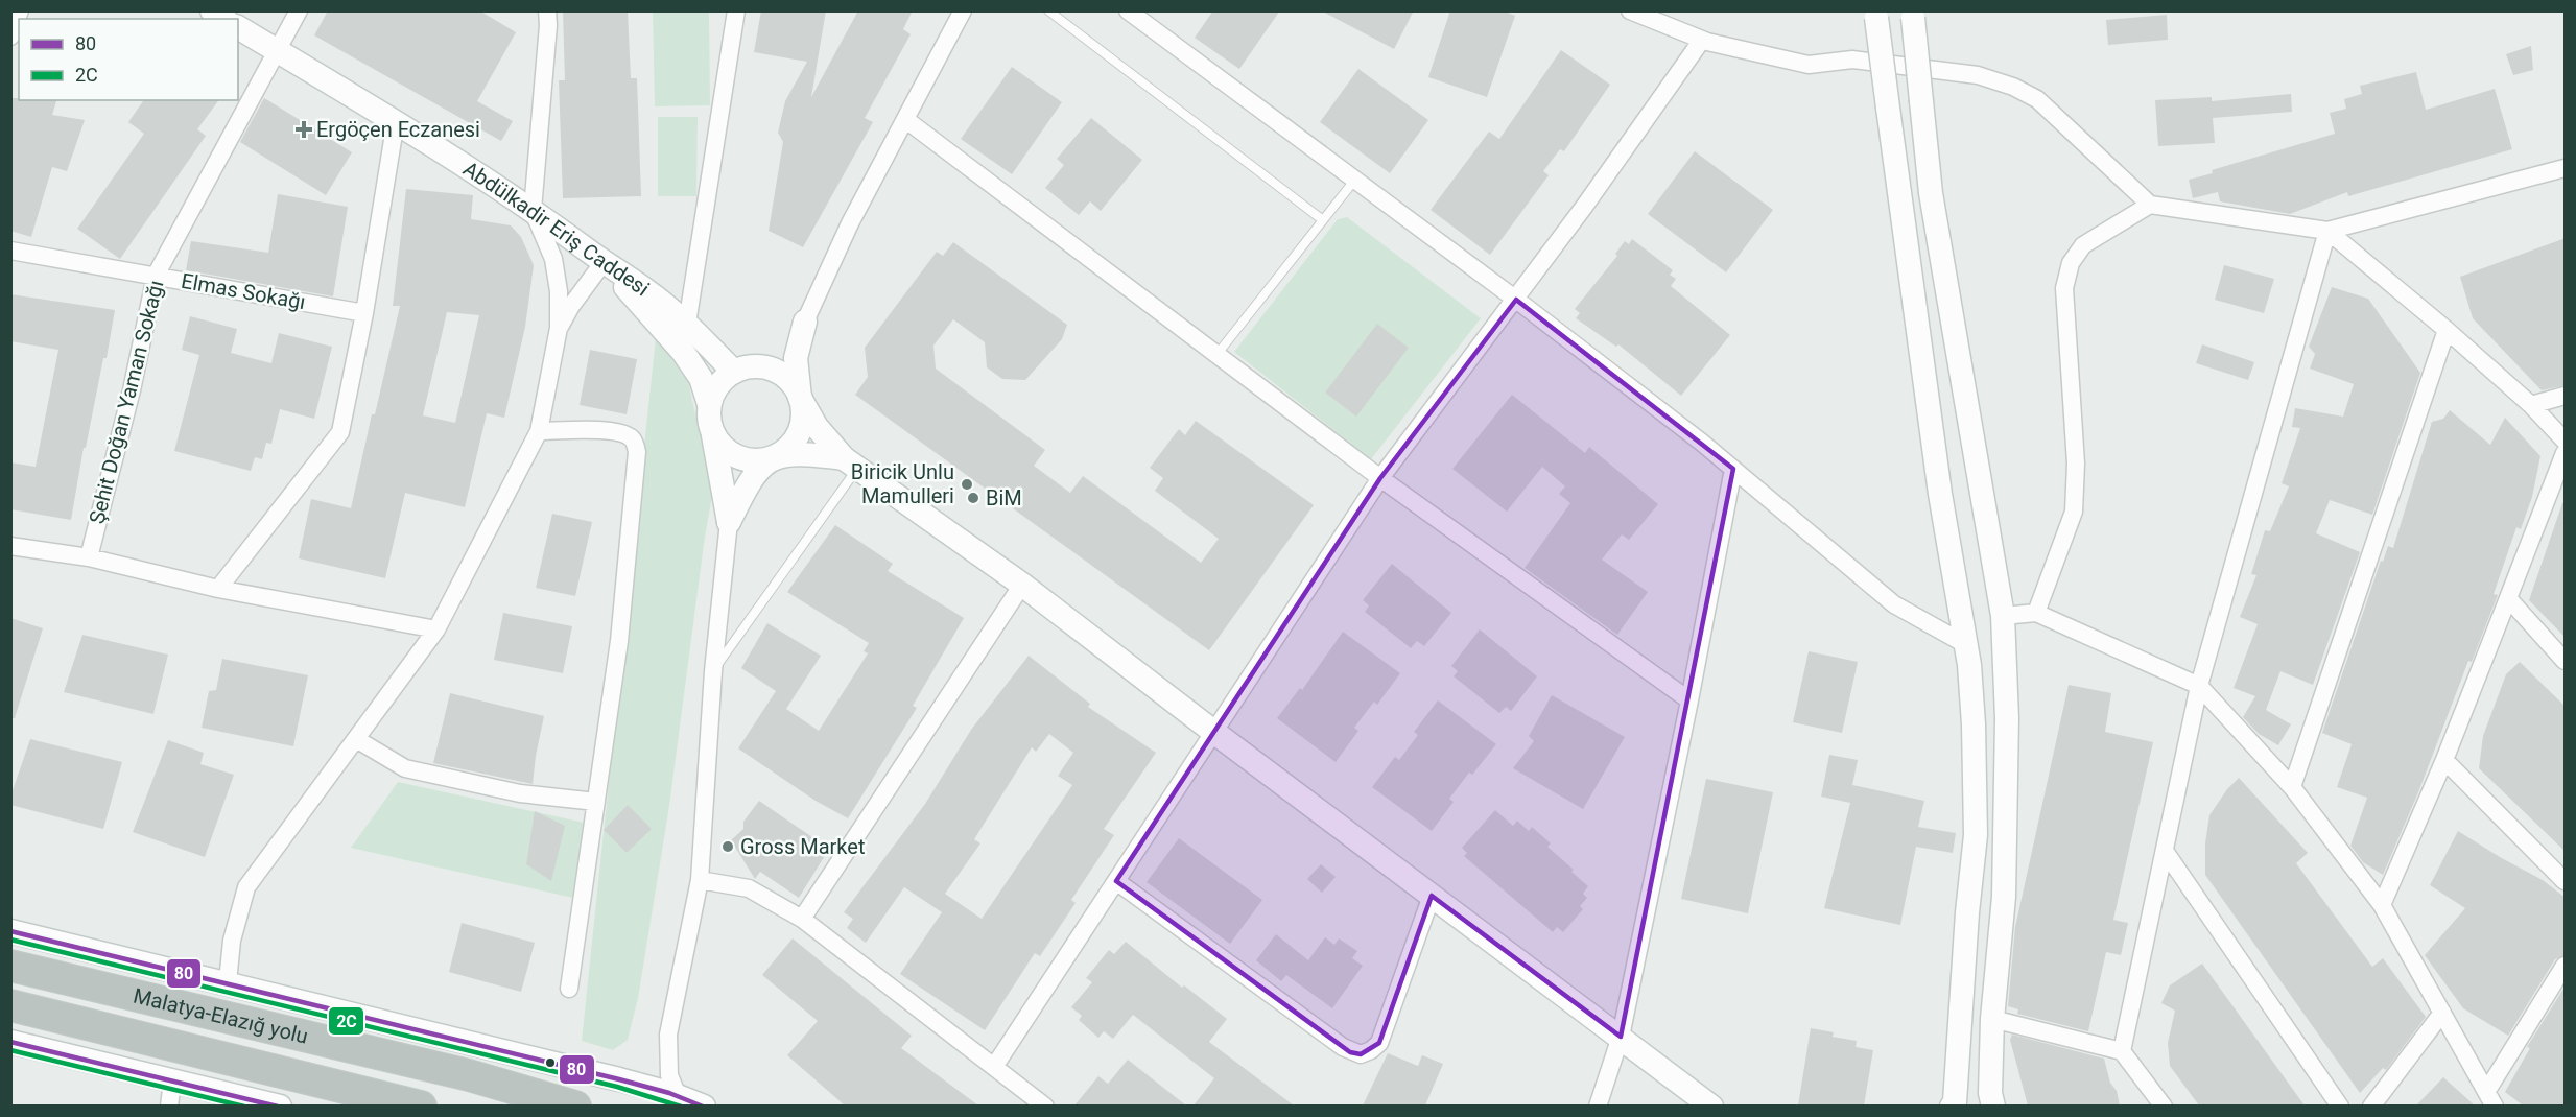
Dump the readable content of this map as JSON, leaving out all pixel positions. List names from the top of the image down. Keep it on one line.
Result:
{"streets":{"highway":["Malatya-Elazığ yolu"],"main road":["Abdülkadir Eriş Caddesi"],"street":["Elmas Sokağı","Şehit Doğan Yaman Sokağı"]},"crossings":[["Abdülkadir Eriş Caddesi","Şehit Doğan Yaman Sokağı"],["Elmas Sokağı","Şehit Doğan Yaman Sokağı"]],"places":{"health":["Ergöçen Eczanesi"],"other":["Biricik Unlu Mamulleri","BiM","Gross Market"]},"lines":["transit line 80","transit line 2C"],"legend":["80","2C"]}
